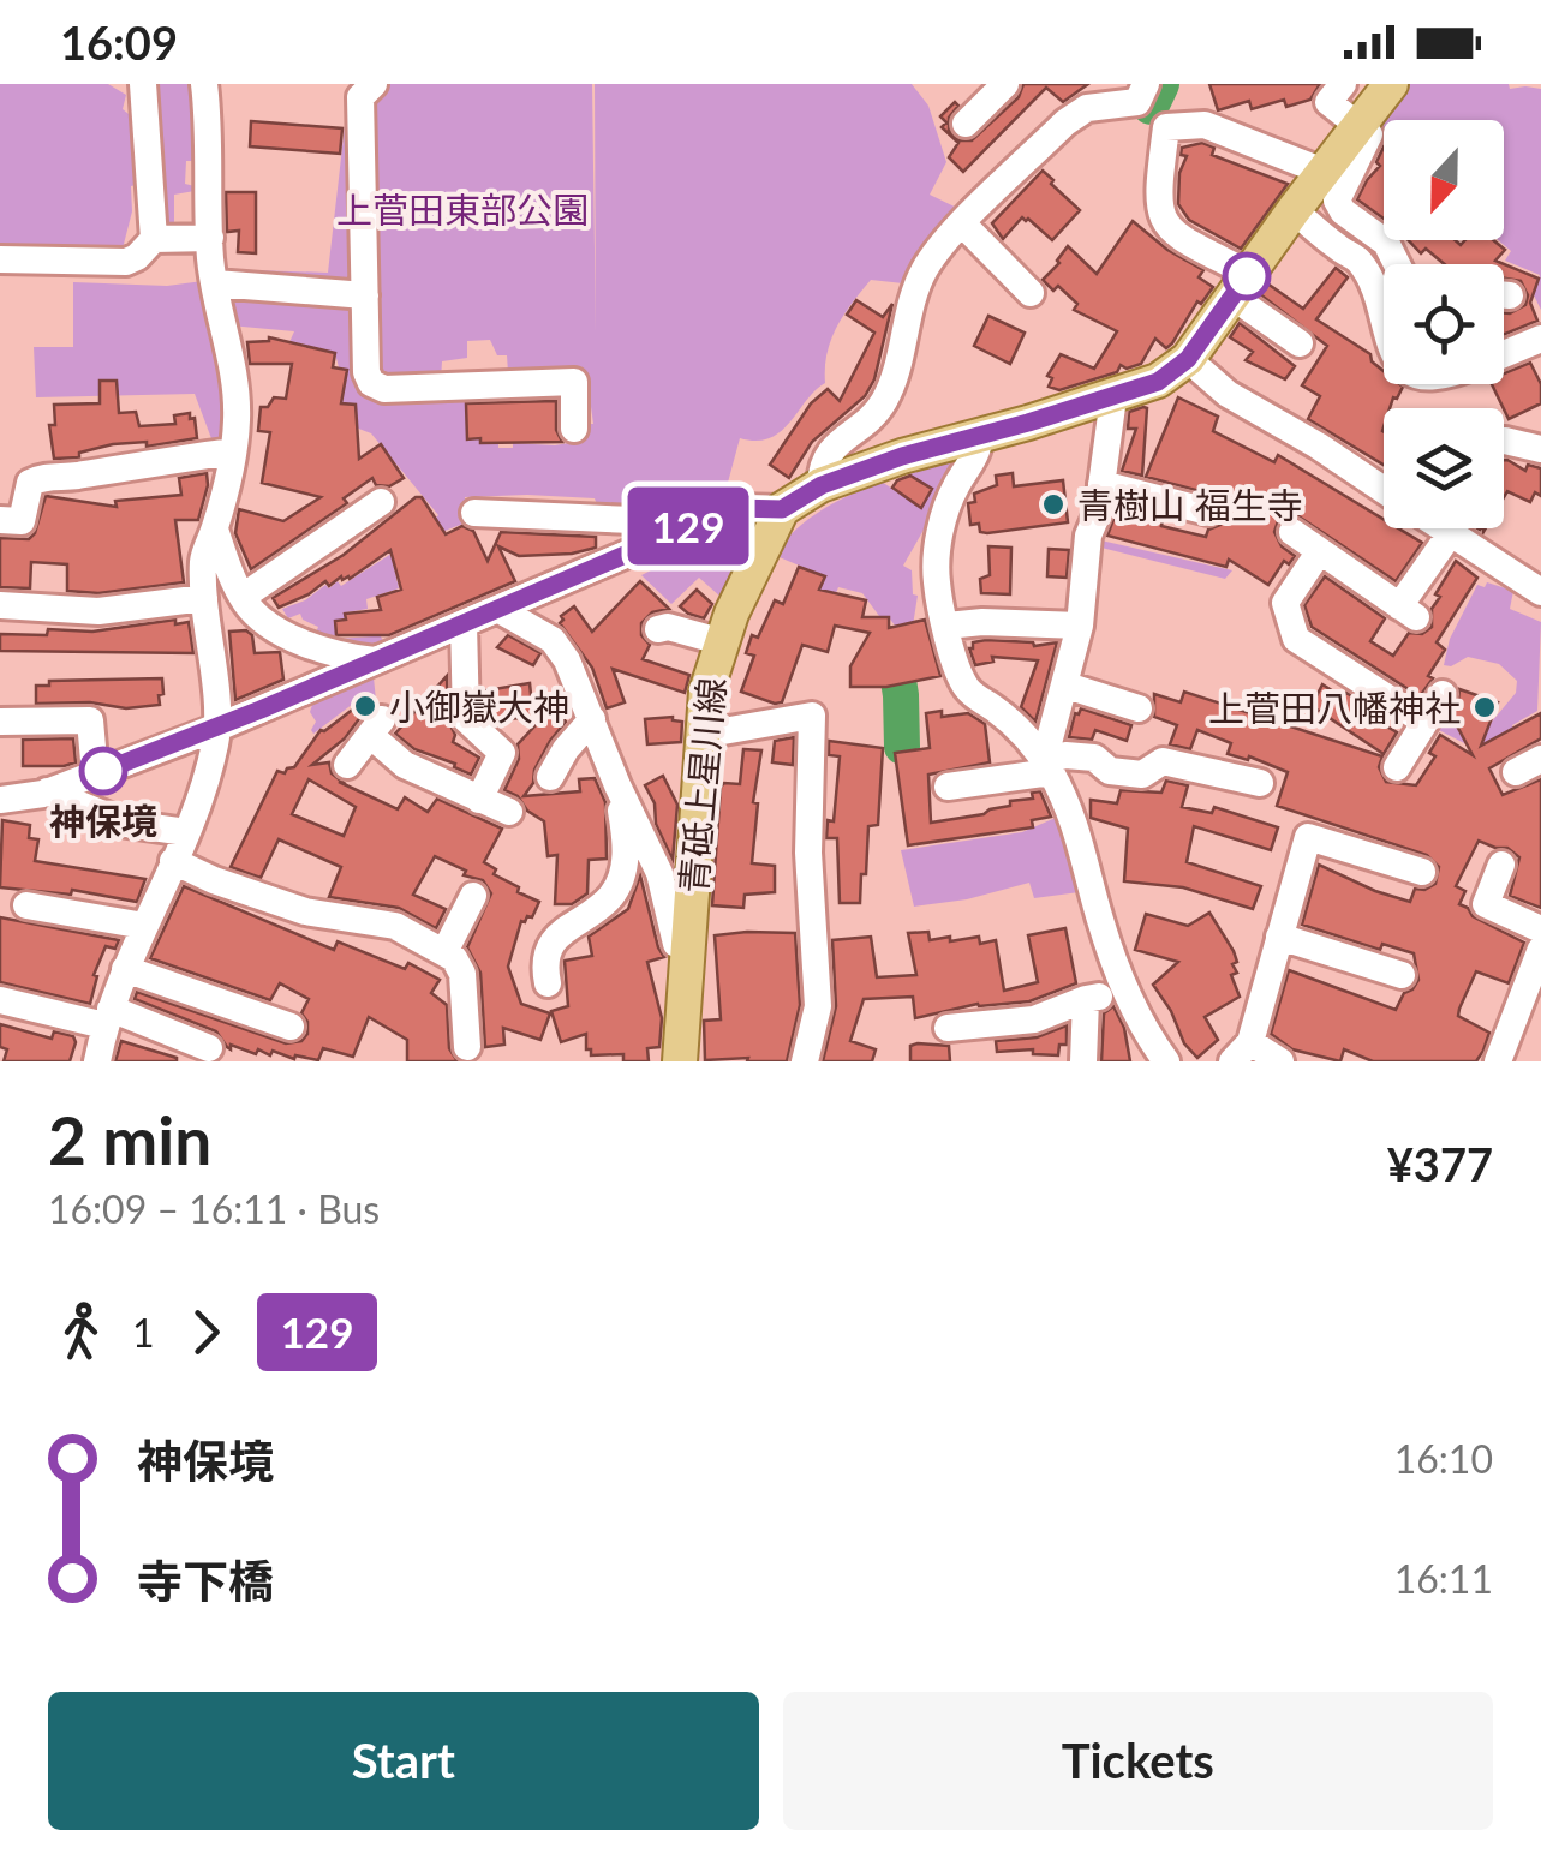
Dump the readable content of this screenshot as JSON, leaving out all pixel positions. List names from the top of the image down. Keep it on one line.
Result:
{"streets":{"main road":["青砥上星川線"]},"parks":["上菅田東部公園"],"places":["青樹山 福生寺","小御嶽大神","上菅田八幡神社","神保境"],"lines":["bus line 129"],"north":"bottom","page":{"status":"16:09","on_map":"129","heading":["2 min","16:09 – 16:11 · Bus","¥377"],"legs":["1","129"],"list":[{"name":"神保境","value":"16:10"},{"name":"寺下橋","value":"16:11"}],"buttons":["Start","Tickets"]}}
